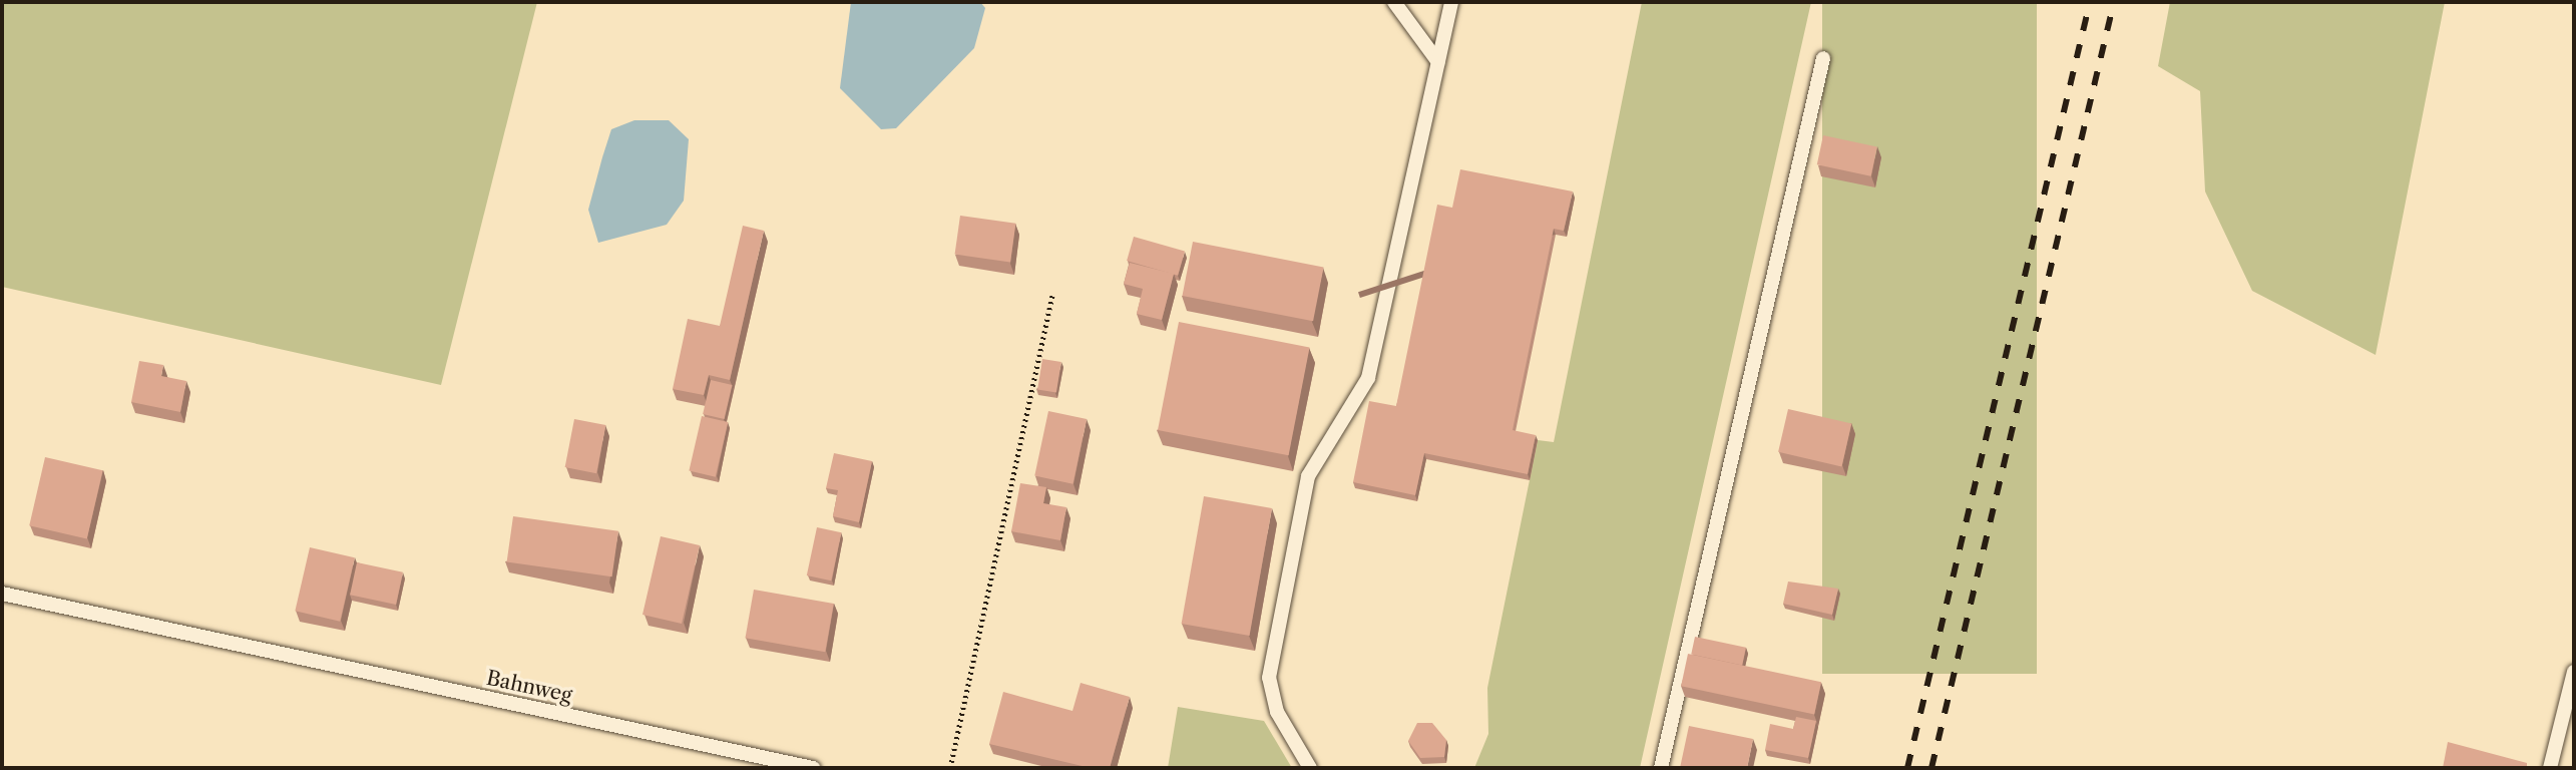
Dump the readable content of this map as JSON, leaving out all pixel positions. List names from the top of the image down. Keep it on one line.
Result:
{"streets":{"lane":["Bahnweg"]}}
